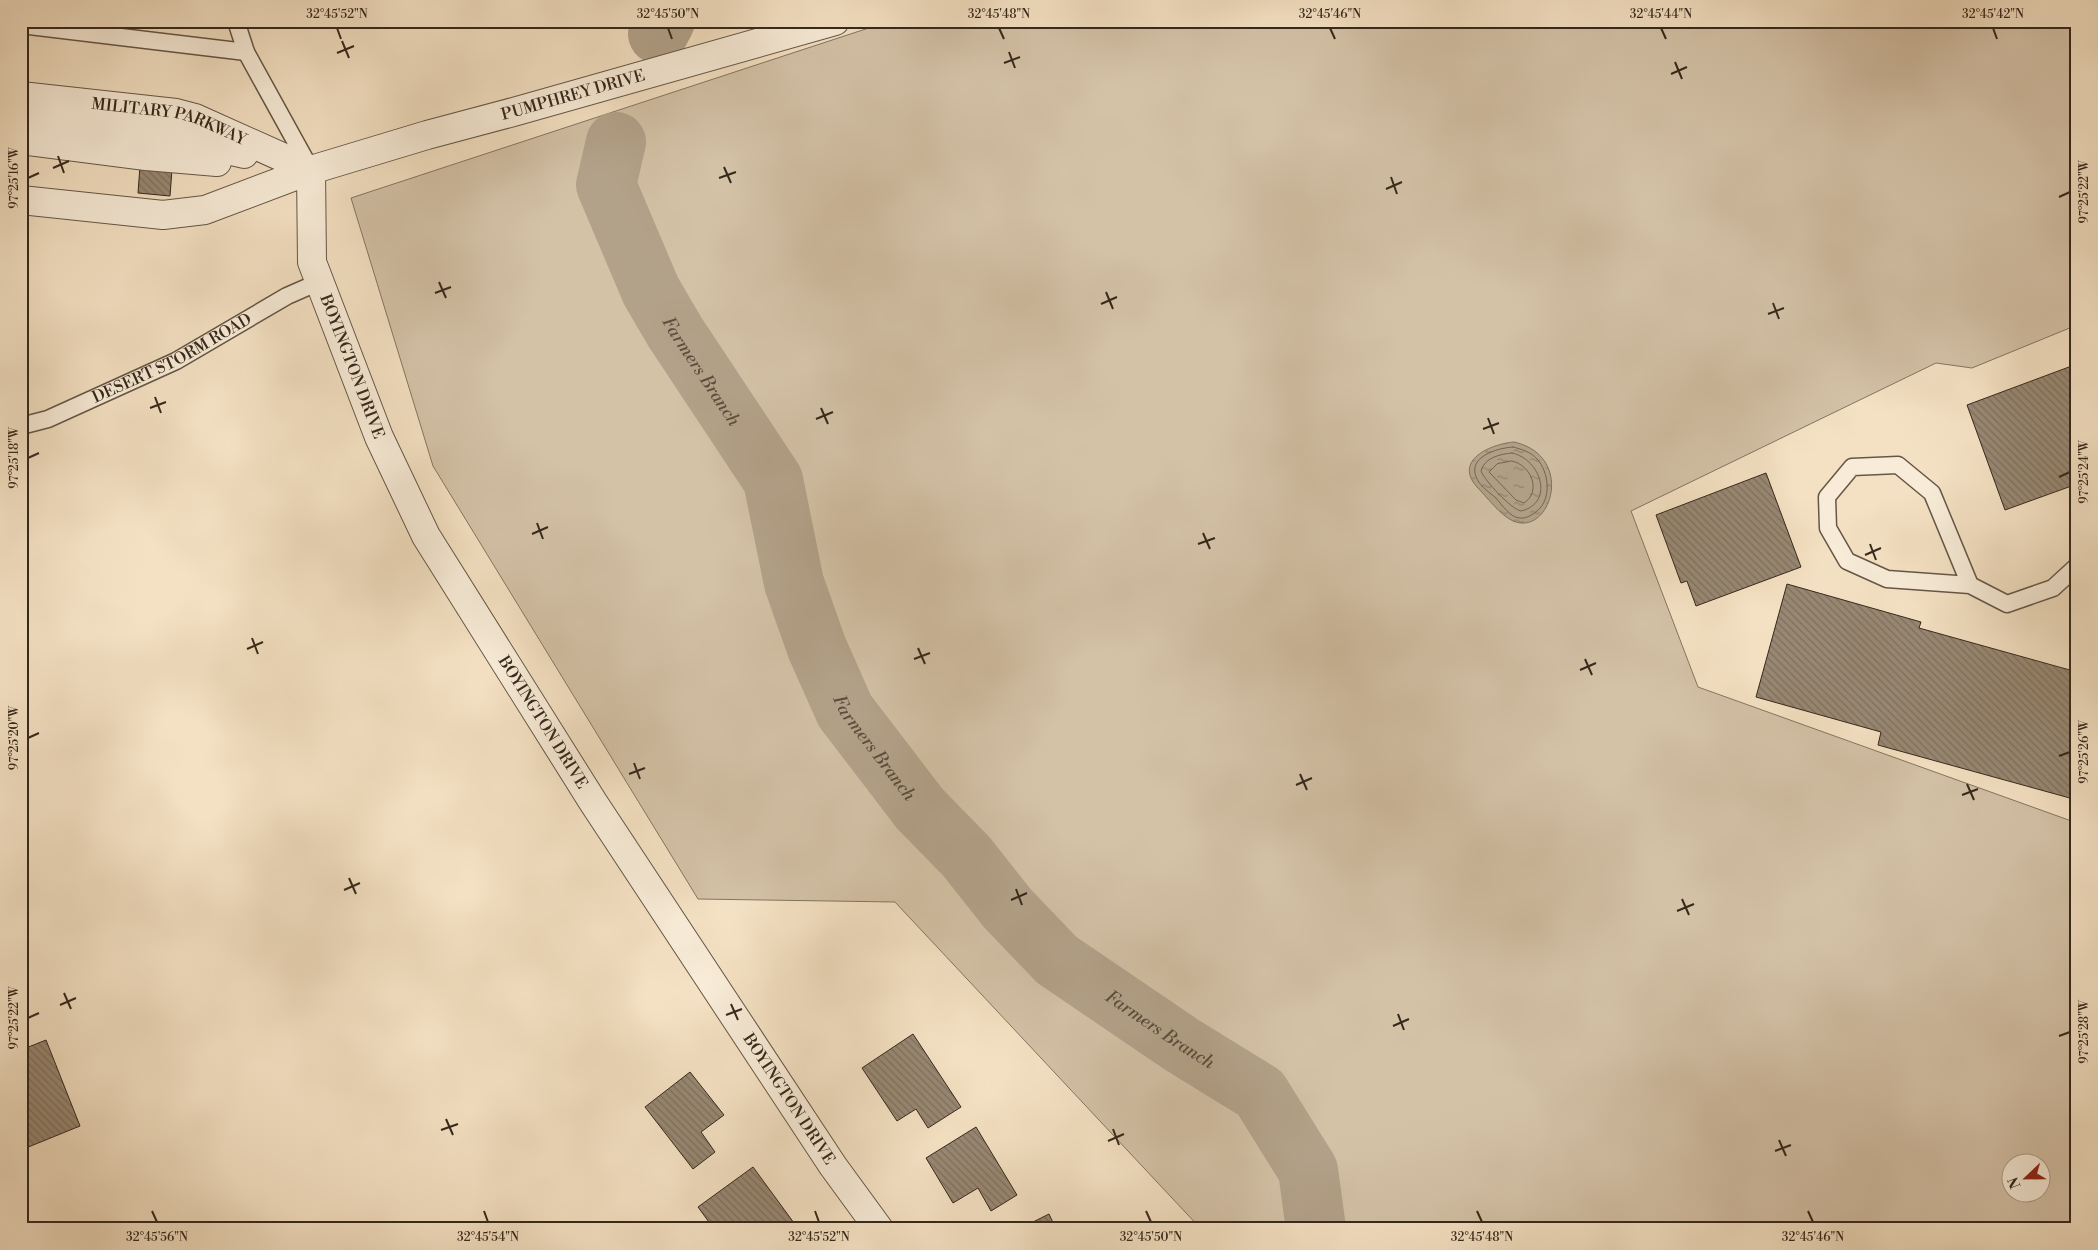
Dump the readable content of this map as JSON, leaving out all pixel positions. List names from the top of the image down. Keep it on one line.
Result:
{"streets":{"street":["PUMPHREY DRIVE","MILITARY PARKWAY","BOYINGTON DRIVE"],"lane":["DESERT STORM ROAD"]},"crossings":[["PUMPHREY DRIVE","MILITARY PARKWAY"],["PUMPHREY DRIVE","BOYINGTON DRIVE"],["MILITARY PARKWAY","BOYINGTON DRIVE"],["DESERT STORM ROAD","BOYINGTON DRIVE"]],"water":["Farmers Branch"],"north":"left","coordinates":["32°45'52\"N","32°45'50\"N","32°45'48\"N","32°45'46\"N","32°45'44\"N","32°45'42\"N","97°25'16\"W","97°25'22\"W","97°25'18\"W","97°25'24\"W","97°25'20\"W","97°25'26\"W","97°25'28\"W","32°45'56\"N","32°45'54\"N"]}
